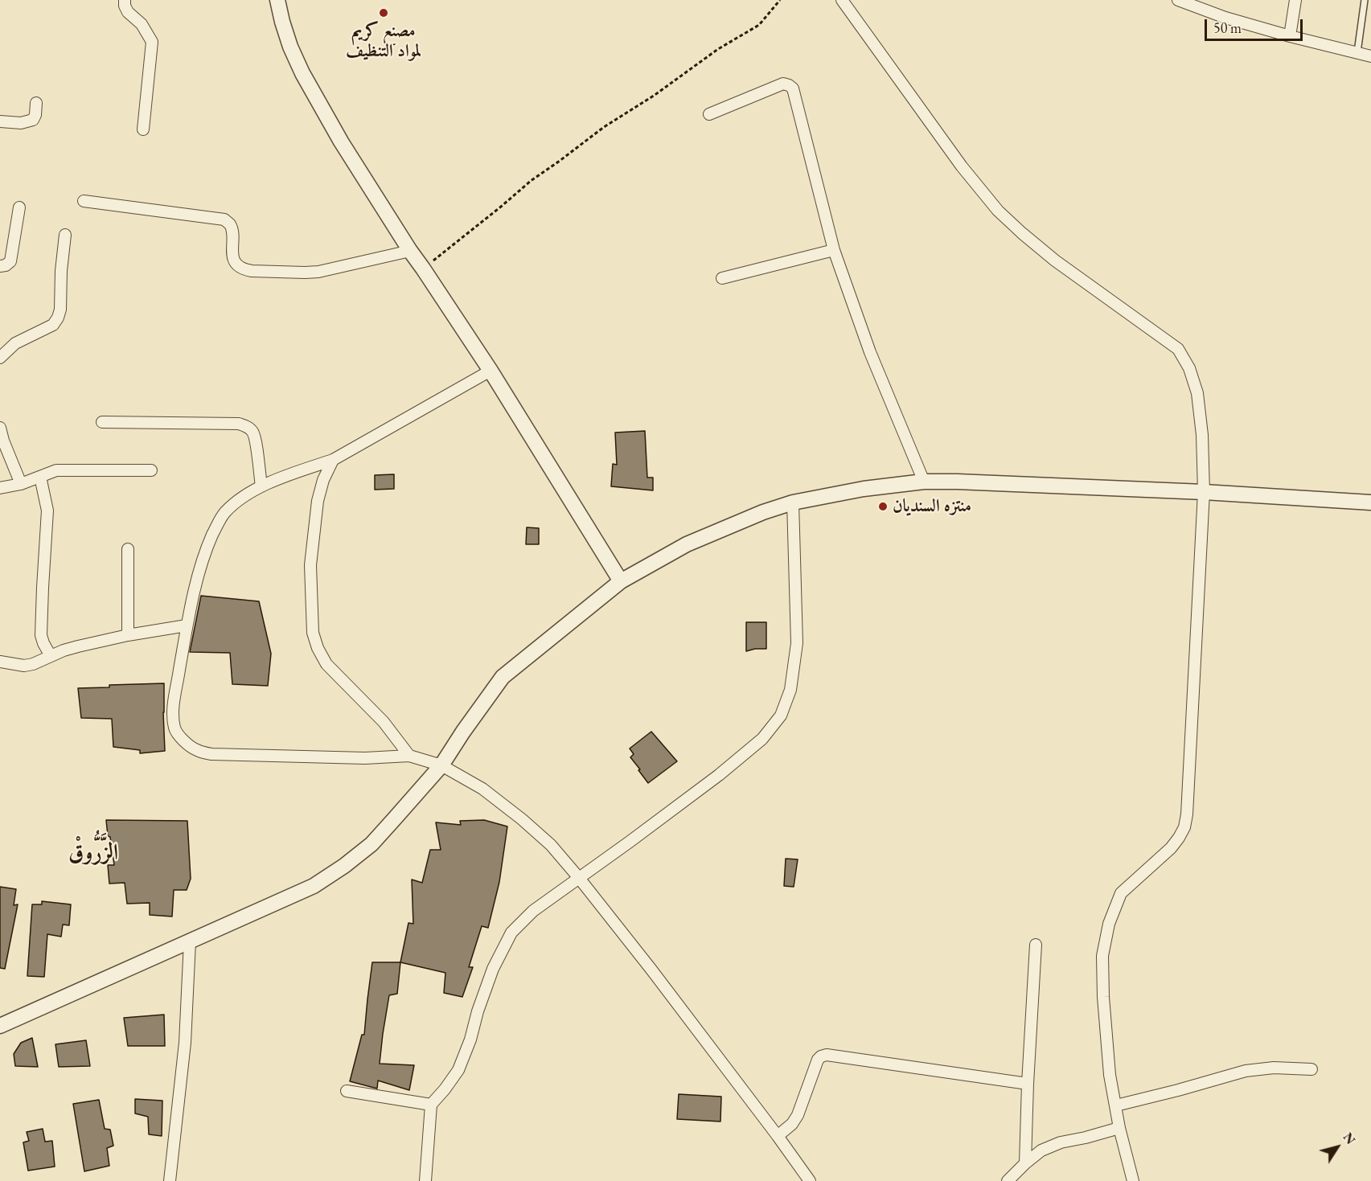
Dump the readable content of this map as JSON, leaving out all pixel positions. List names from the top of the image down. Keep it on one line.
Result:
{"districts":["الزَّرُّوقْ"],"places":["مصنع كريم لمواد التنظيف","منتزه السنديان"],"scale_bar":"50 m","north":"top right"}
